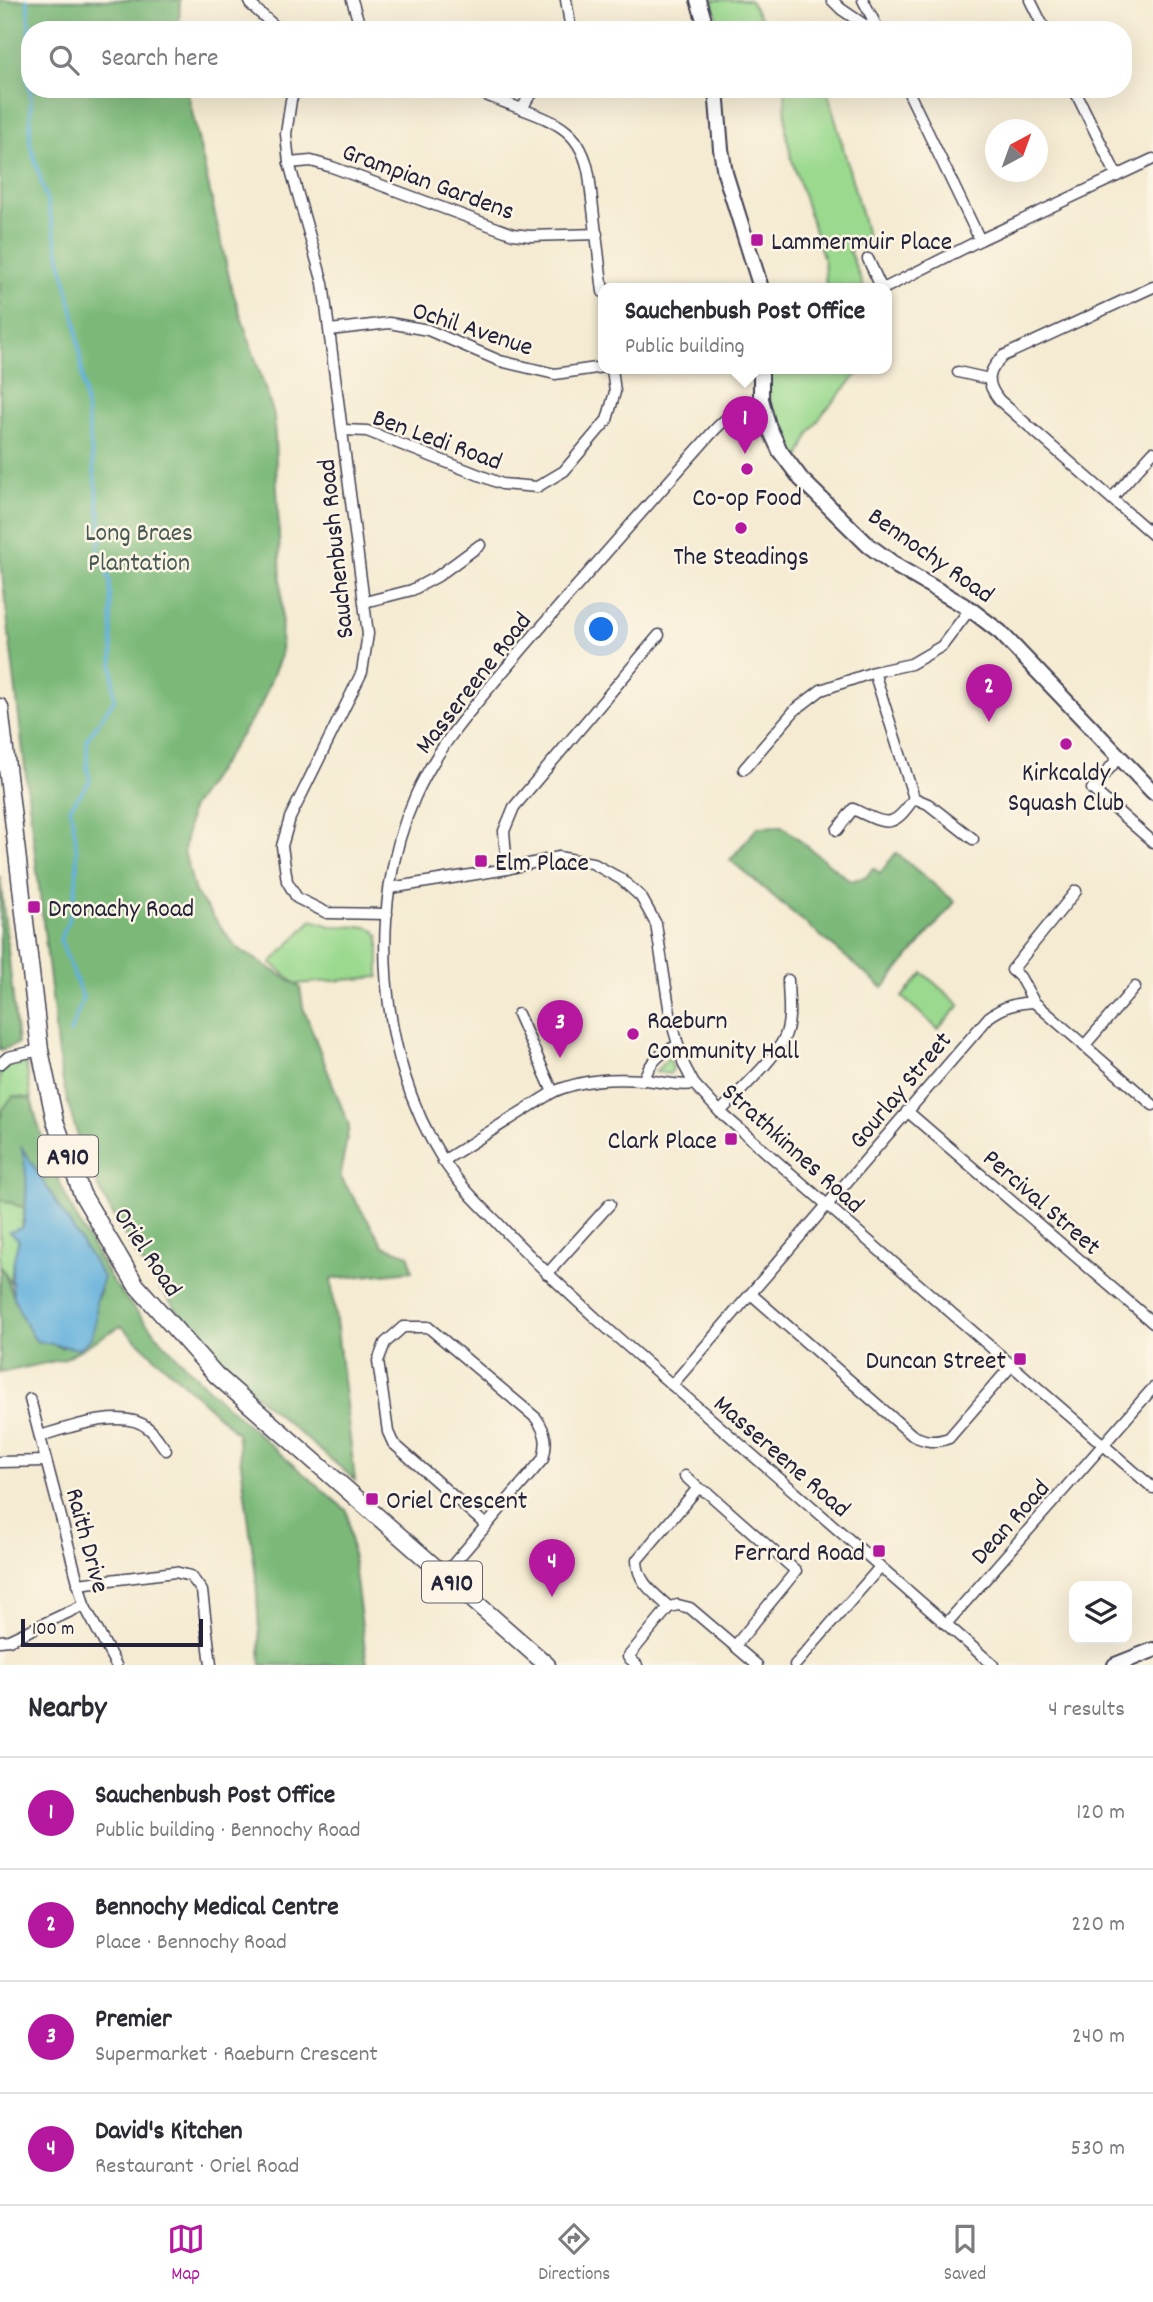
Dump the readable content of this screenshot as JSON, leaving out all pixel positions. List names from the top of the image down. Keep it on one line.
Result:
{"streets":{"main road":["A910","Oriel Road"],"street":["Grampian Gardens","Ochil Avenue","Ben Ledi Road","Sauchenbush Road","Bennochy Road","Massereene Road","Gourlay Street","Strathkinnes Road","Percival Street","Dean Road","Raith Drive"]},"crossings":[["Grampian Gardens","Sauchenbush Road"],["Ochil Avenue","Sauchenbush Road"],["Ben Ledi Road","Sauchenbush Road"],["Sauchenbush Road","Massereene Road"],["Bennochy Road","Massereene Road"],["Massereene Road","Gourlay Street"],["Massereene Road","Strathkinnes Road"],["Massereene Road","Dean Road"],["Gourlay Street","Strathkinnes Road"],["Gourlay Street","Percival Street"],["Strathkinnes Road","Dean Road"]],"parks":["Long Braes Plantation"],"places":{"transit":["Lammermuir Place","Elm Place","Dronachy Road","Clark Place","Duncan Street","Oriel Crescent","Ferrard Road"],"other":["Co-op Food","The Steadings","Kirkcaldy Squash Club","Raeburn Community Hall"]},"scale_bar":"100 m","north":"top right","page":{"search":"Search here","popup":["Sauchenbush Post Office","Public building"],"pins":["1","2","3","4"],"scale":"100 m","heading":["Nearby","4 results"],"list":[{"mark":"1","name":"Sauchenbush Post Office","note":"Public building · Bennochy Road","value":"120 m"},{"mark":"2","name":"Bennochy Medical Centre","note":"Place · Bennochy Road","value":"220 m"},{"mark":"3","name":"Premier","note":"Supermarket · Raeburn Crescent","value":"240 m"},{"mark":"4","name":"David's Kitchen","note":"Restaurant · Oriel Road","value":"530 m"}],"nav":["Map","Directions","Saved"]}}
